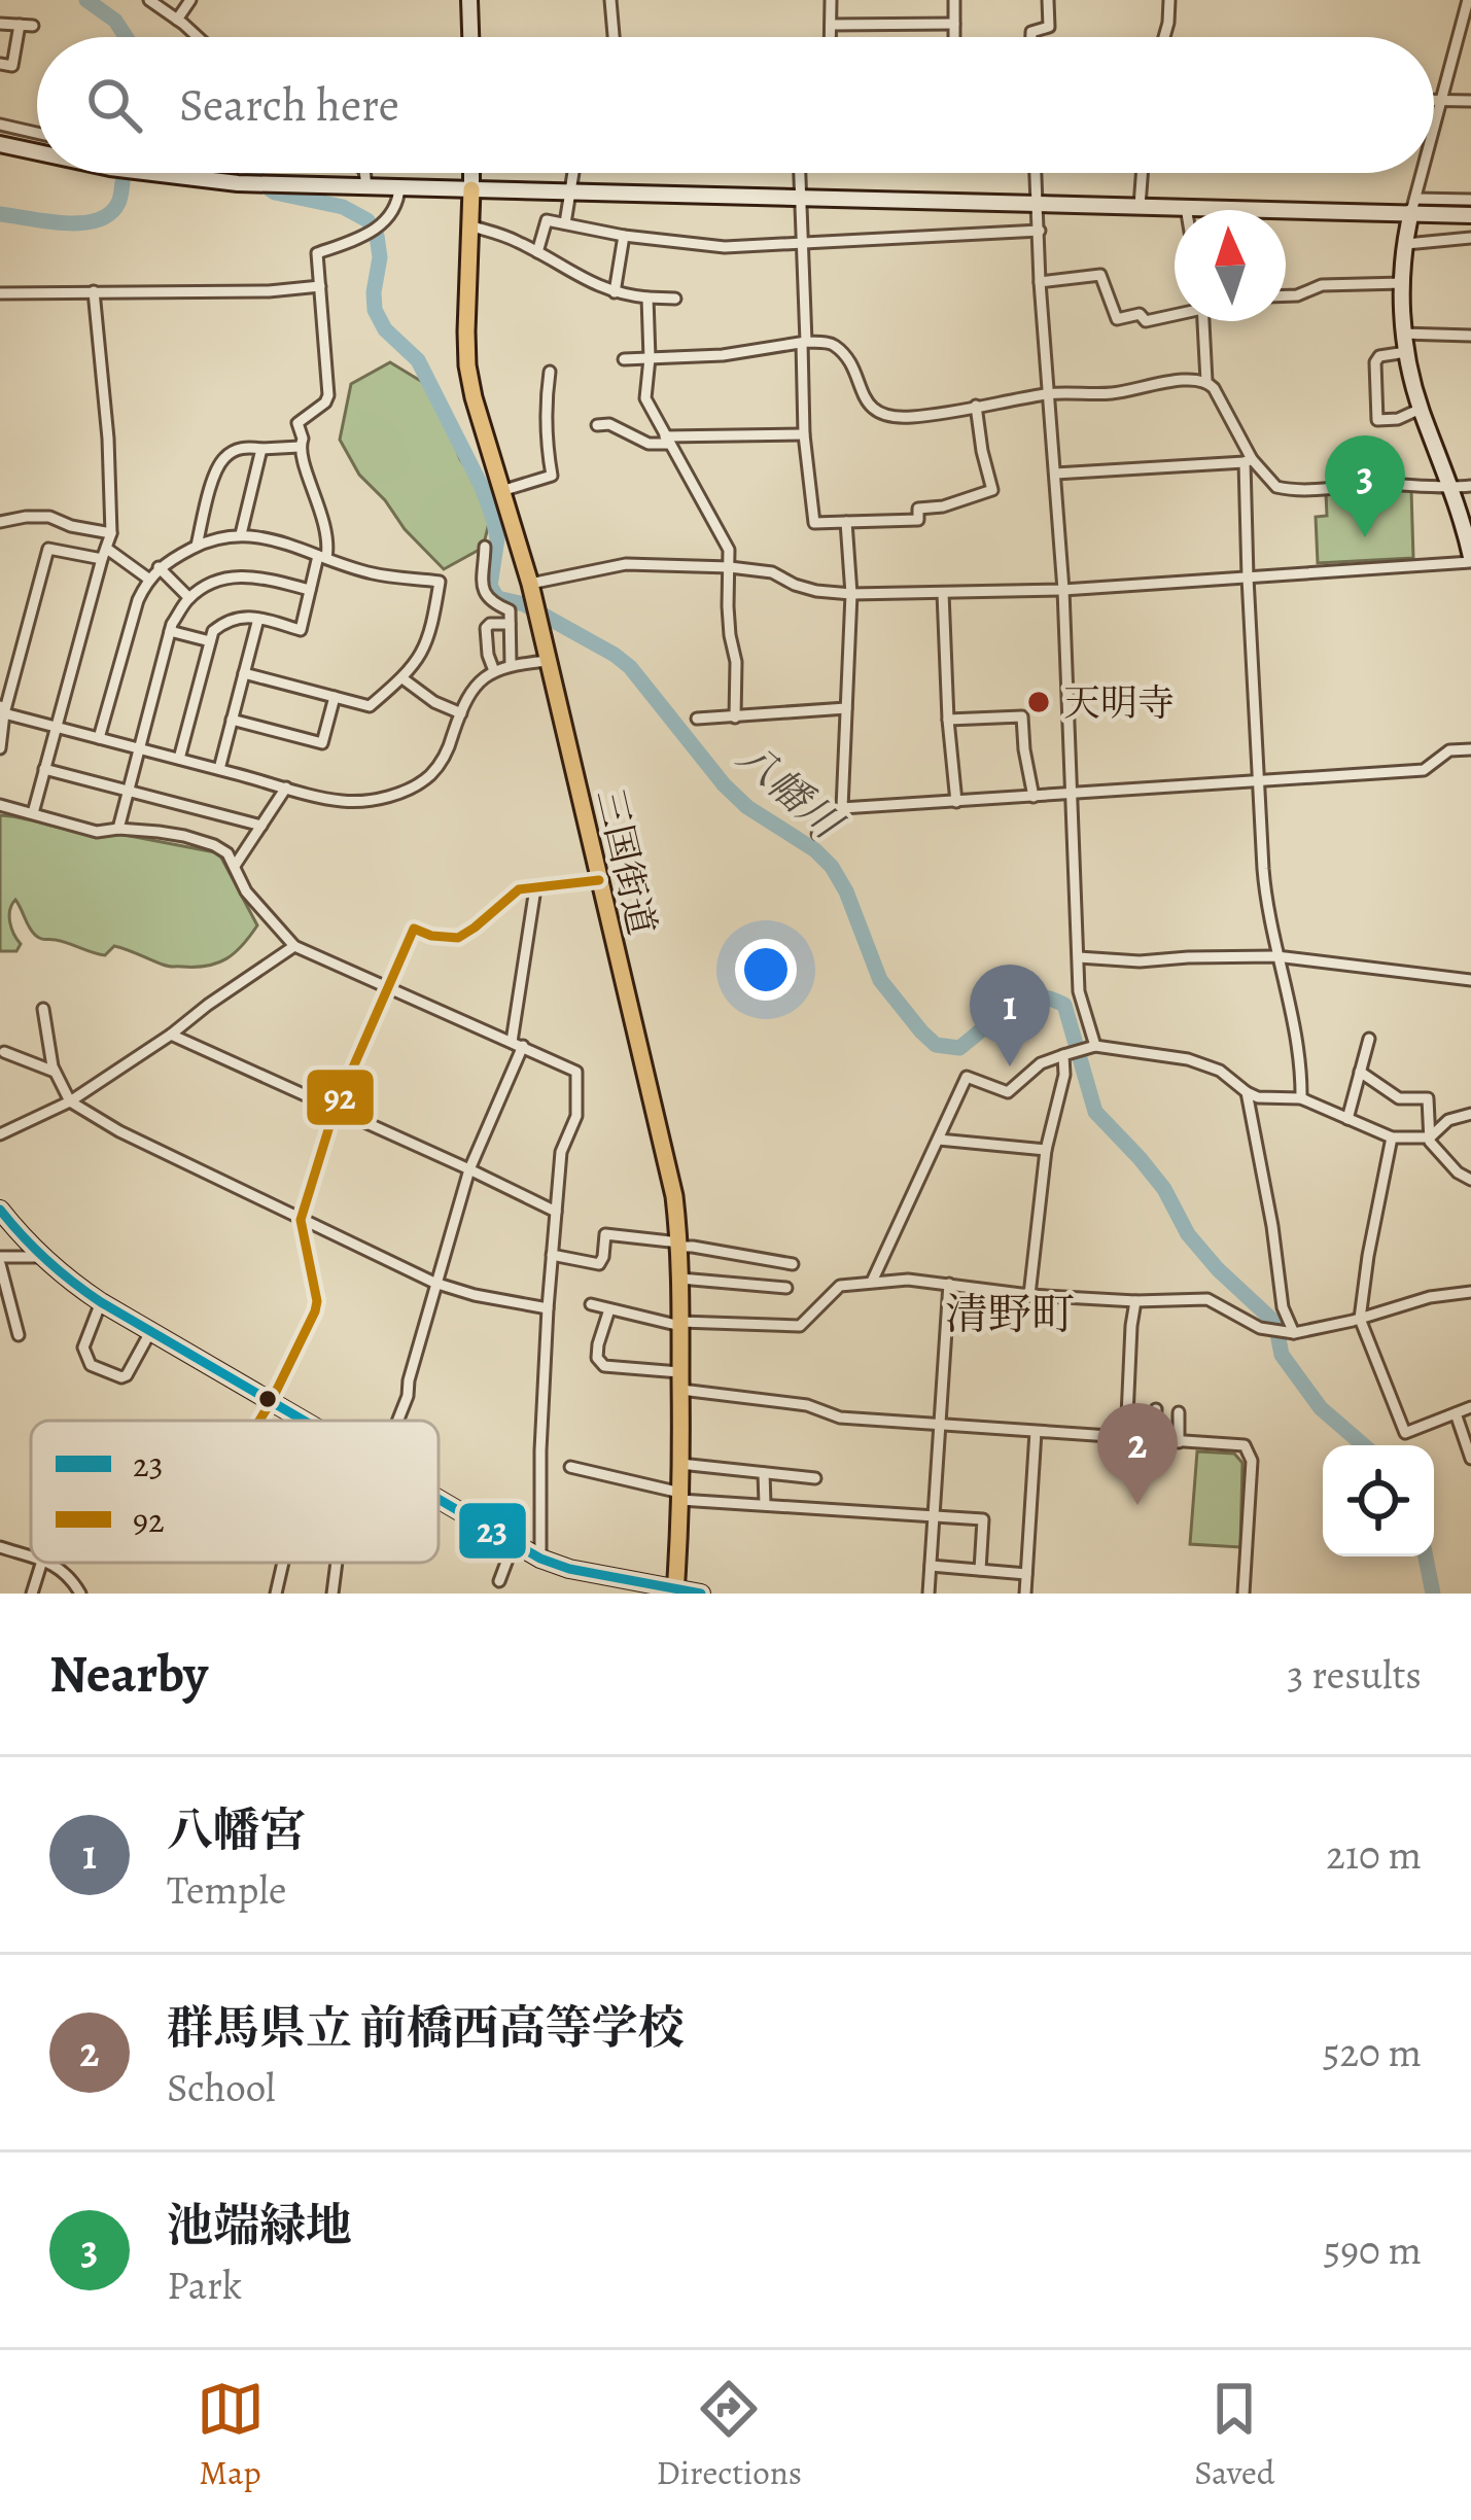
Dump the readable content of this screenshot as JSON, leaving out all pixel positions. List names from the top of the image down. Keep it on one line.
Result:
{"streets":{"main road":["三国街道"]},"districts":["清野町"],"water":["八幡川"],"places":["天明寺"],"lines":["transit line 92","transit line 23"],"legend":["23","92"],"north":"top","page":{"search":"Search here","pins":["3","1","2"],"heading":["Nearby","3 results"],"list":[{"mark":"1","name":"八幡宮","note":"Temple","value":"210 m"},{"mark":"2","name":"群馬県立 前橋西高等学校","note":"School","value":"520 m"},{"mark":"3","name":"池端緑地","note":"Park","value":"590 m"}],"nav":["Map","Directions","Saved"]}}
